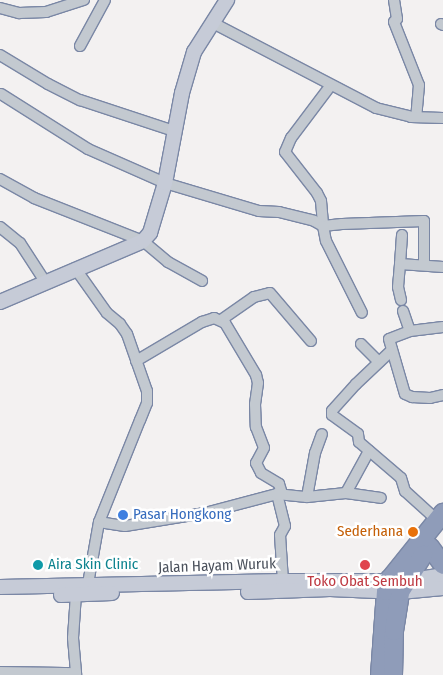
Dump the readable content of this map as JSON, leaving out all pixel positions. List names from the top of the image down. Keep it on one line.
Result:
{"streets":{"main road":["Jalan Hayam Wuruk"]},"places":["Pasar Hongkong","Sederhana","Aira Skin Clinic","Toko Obat Sembuh"]}
